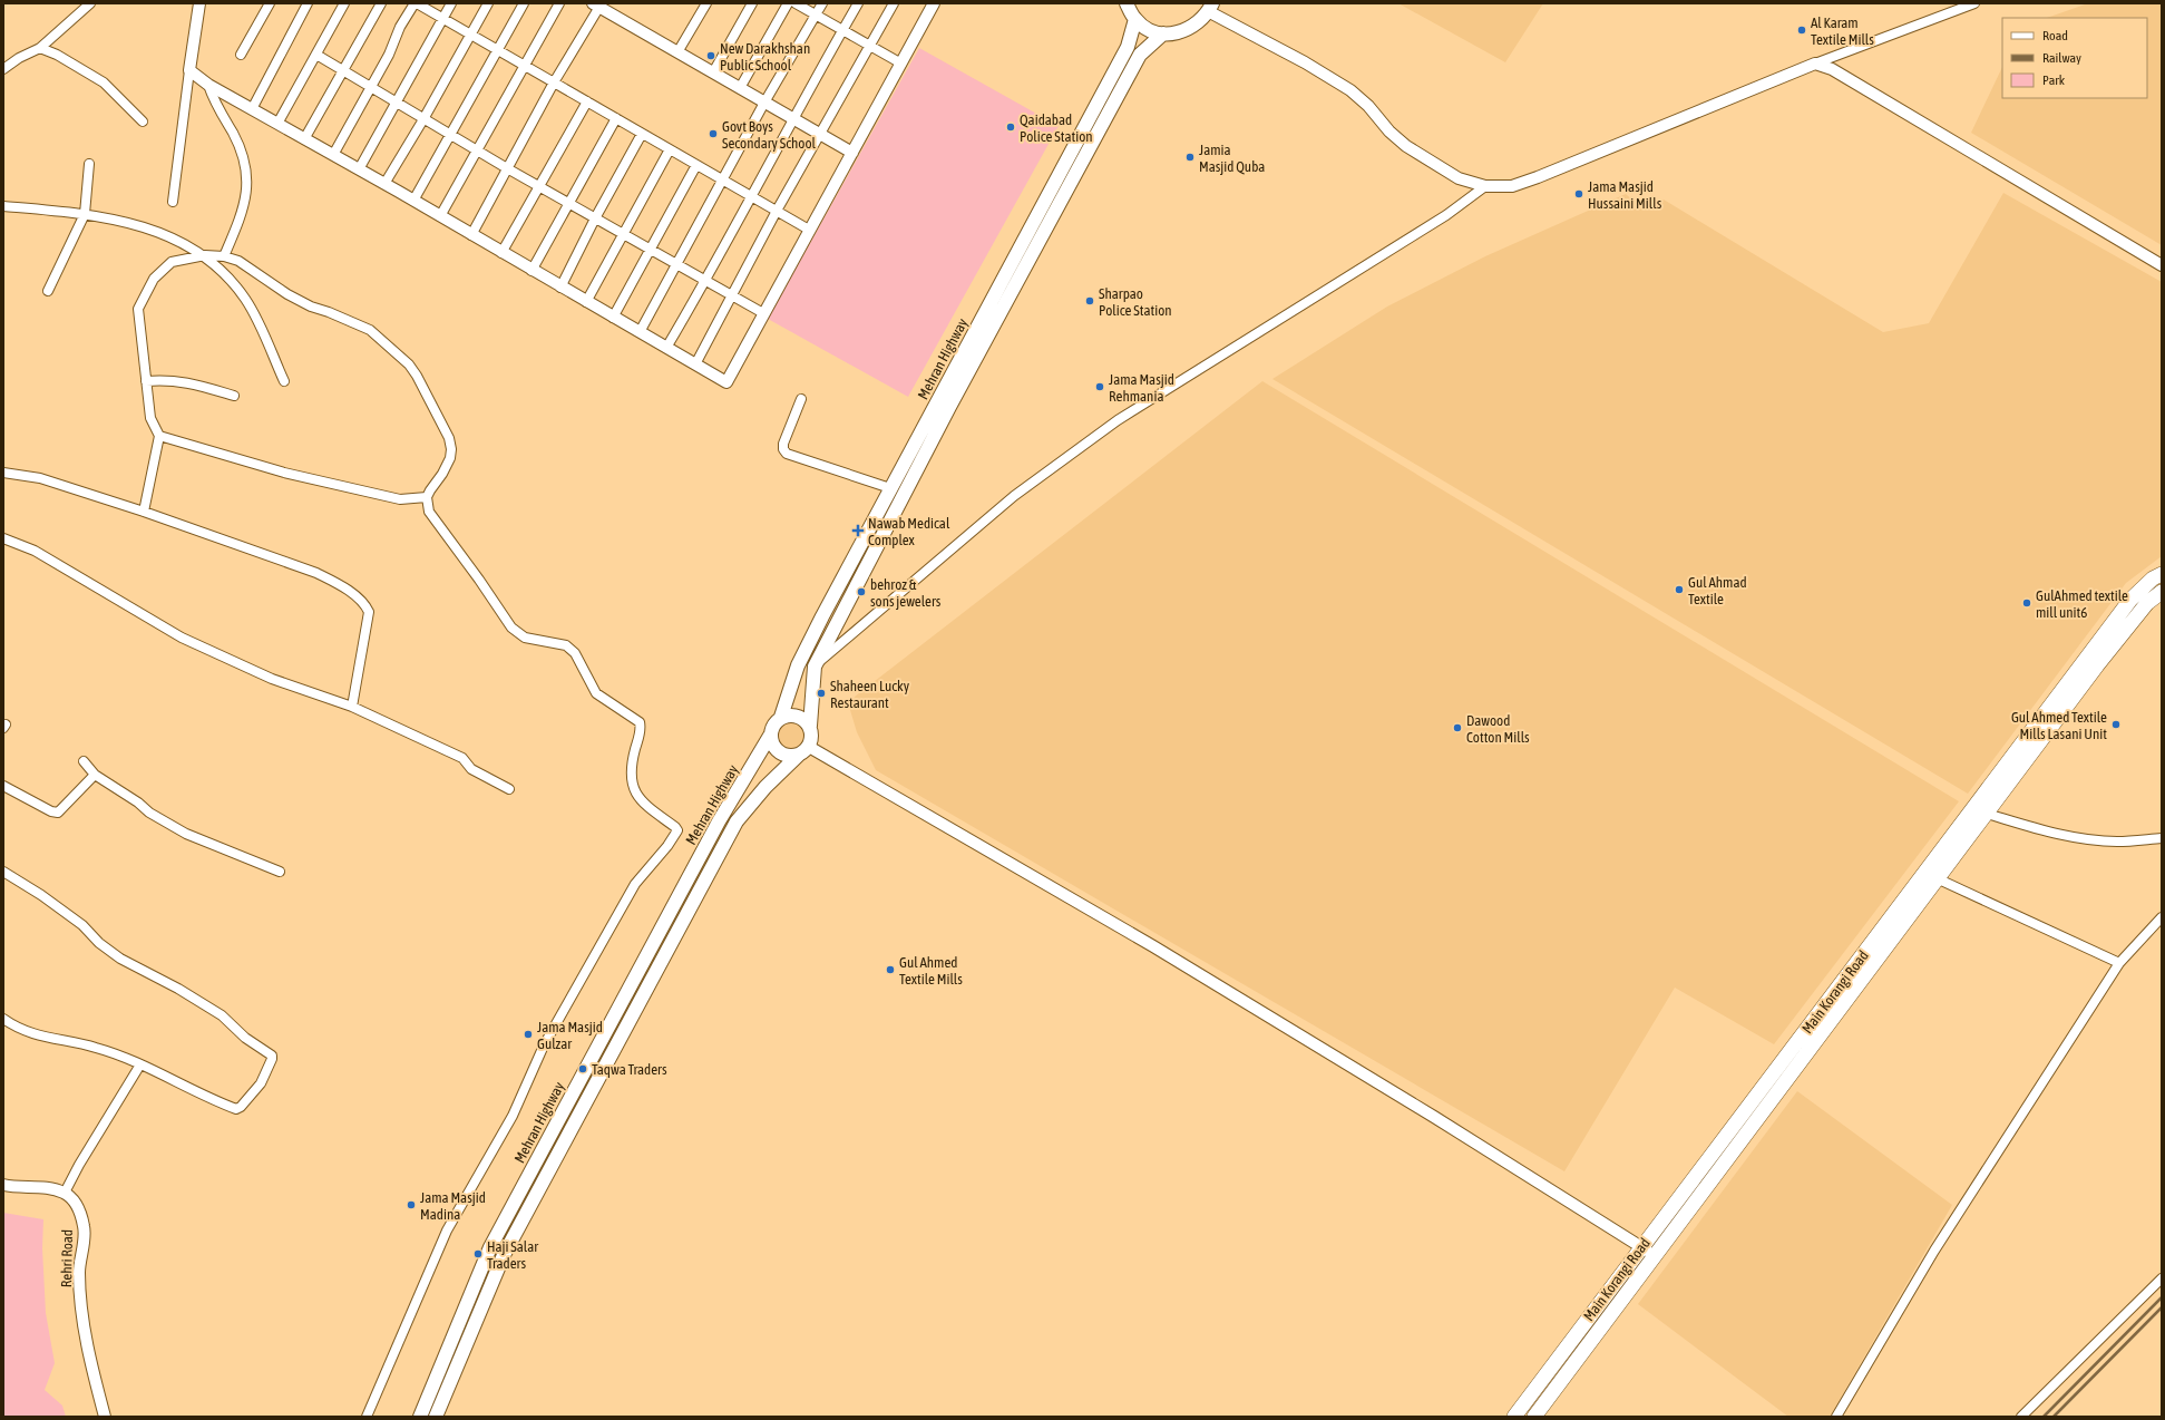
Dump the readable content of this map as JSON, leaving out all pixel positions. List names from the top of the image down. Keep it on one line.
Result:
{"streets":{"main road":["Mehran Highway","Main Korangi Road"],"street":["Rehri Road"]},"places":{"other":["Al Karam Textile Mills","New Darakhshan Public School","Qaidabad Police Station","Govt Boys Secondary School","Jamia Masjid Quba","Jama Masjid Hussaini Mills","Sharpao Police Station","Jama Masjid Rehmania","Gul Ahmad Textile","behroz & sons jewelers","GulAhmed textile mill unit6","Shaheen Lucky Restaurant","Gul Ahmed Textile Mills Lasani Unit","Dawood Cotton Mills","Gul Ahmed Textile Mills","Jama Masjid Gulzar","Taqwa Traders","Jama Masjid Madina","Haji Salar Traders"],"health":["Nawab Medical Complex"]},"legend":["Road","Railway","Park"]}
